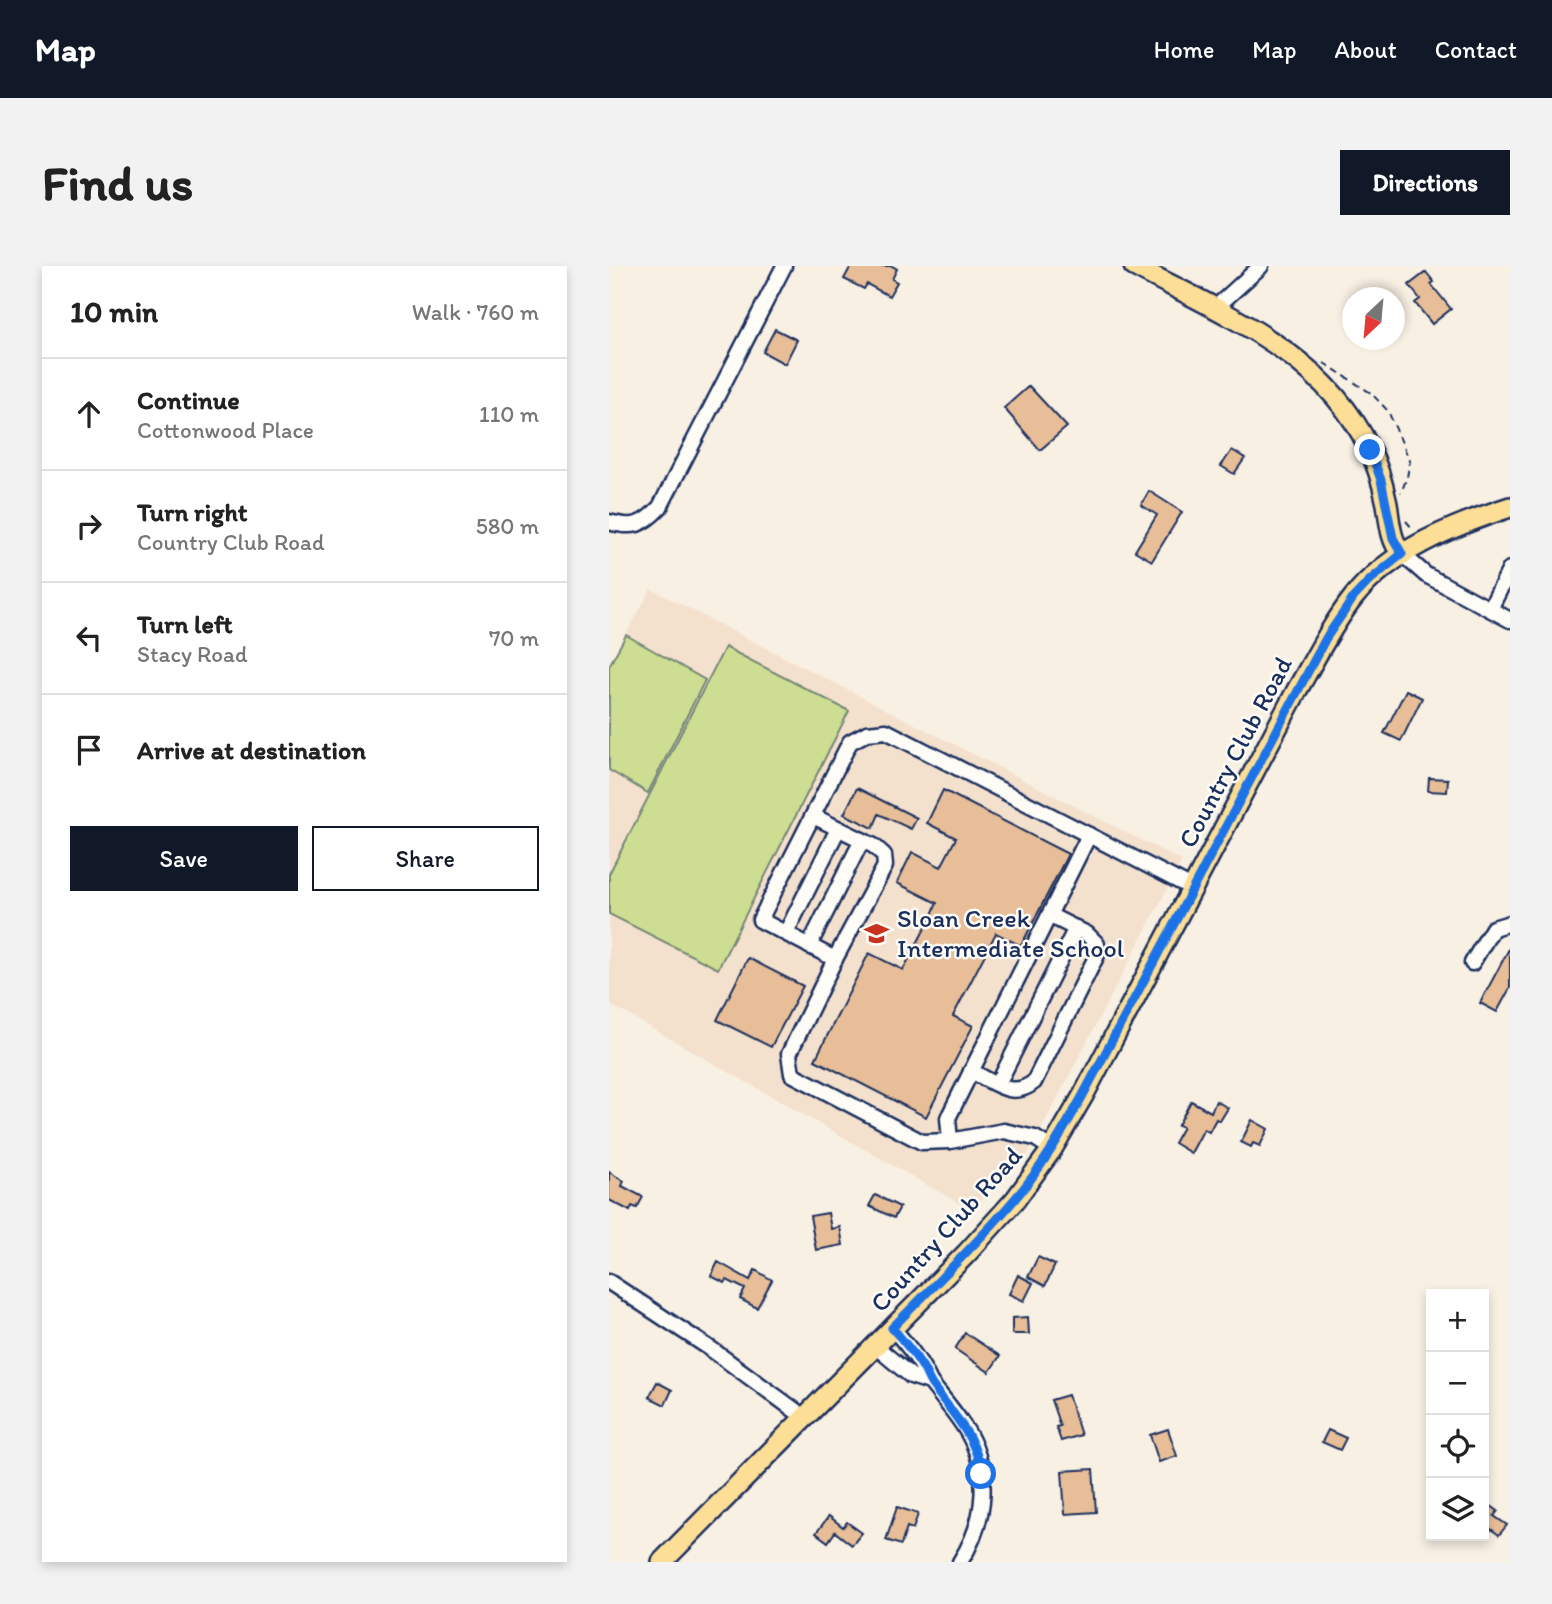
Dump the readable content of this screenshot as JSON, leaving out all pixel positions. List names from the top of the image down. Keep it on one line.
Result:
{"streets":{"main road":["Country Club Road"]},"places":{"school or university":["Sloan Creek Intermediate School"]},"north":"bottom left","page":{"header":"Map","nav":["Home","Map","About","Contact"],"buttons":["Directions",["Save","Share"]],"title":"Find us","heading":["10 min","Walk · 760 m"],"list":[["Continue","Cottonwood Place","110 m"],["Turn right","Country Club Road","580 m"],["Turn left","Stacy Road","70 m"],"Arrive at destination"],"map_buttons":["+","−"]}}
